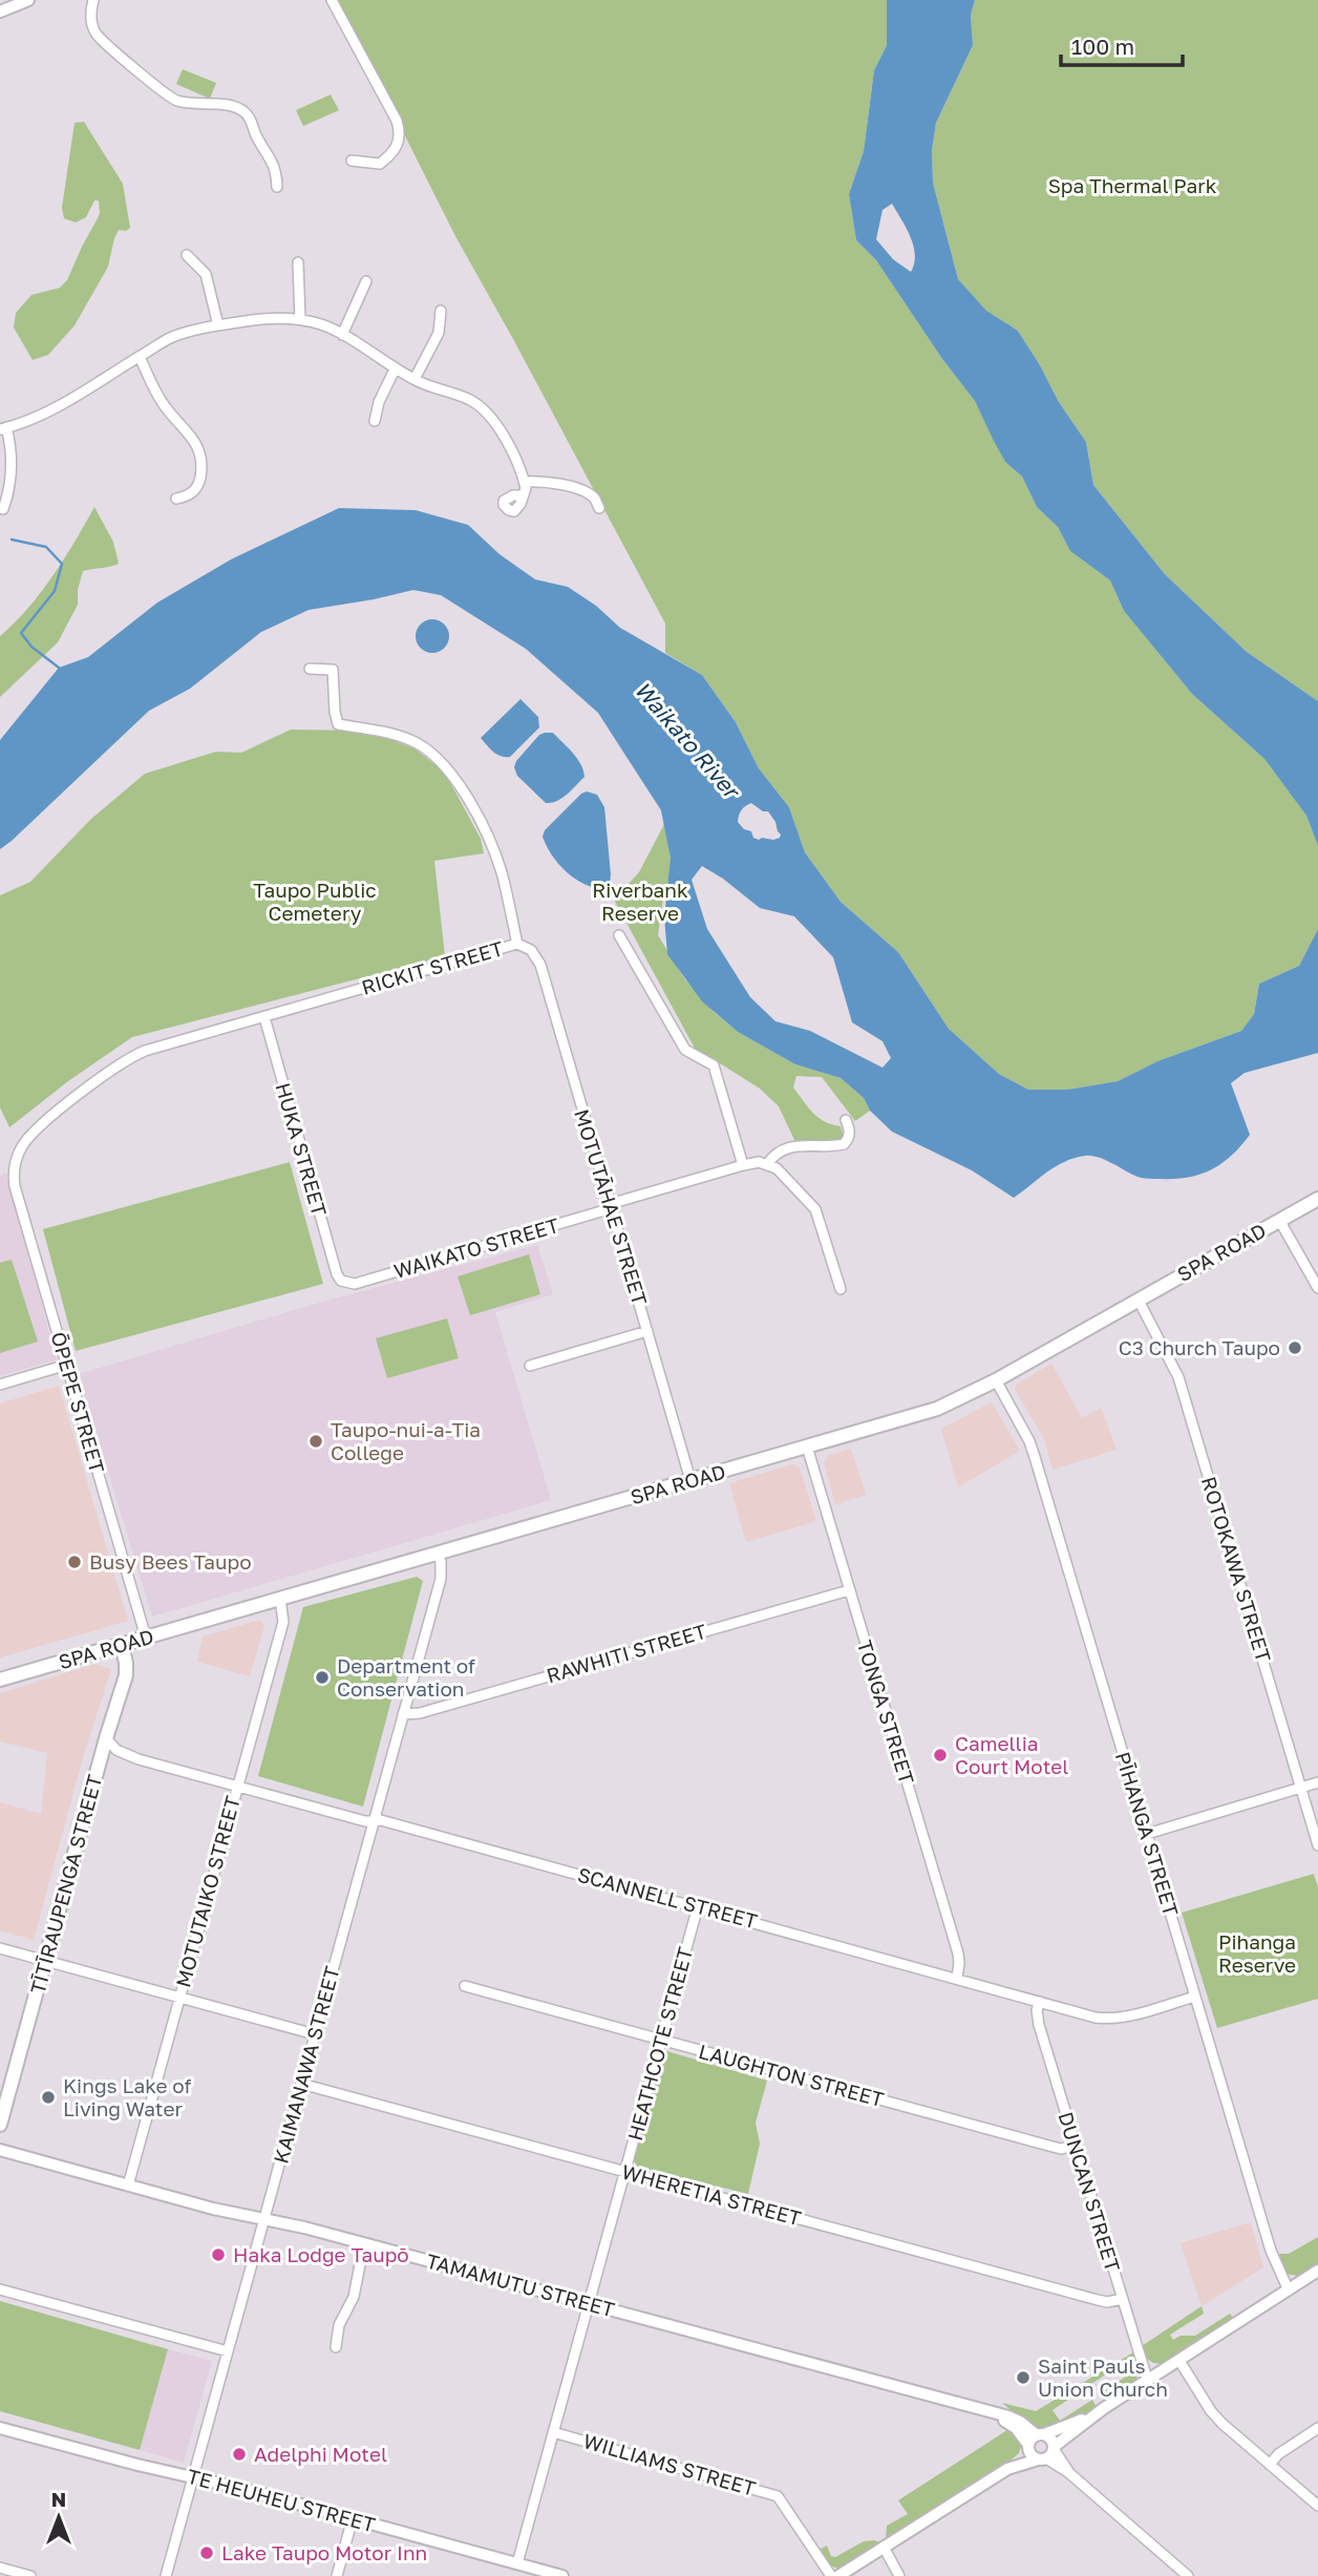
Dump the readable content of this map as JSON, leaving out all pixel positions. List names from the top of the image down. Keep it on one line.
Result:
{"streets":{"main road":["SPA ROAD","TĪTĪRAUPENGA STREET"],"street":["RICKIT STREET","HUKA STREET","MOTUTĀHAE STREET","WAIKATO STREET","ŌPEPE STREET","ROTOKAWA STREET","RAWHITI STREET","TONGA STREET","PĪHANGA STREET","MOTUTAIKO STREET","SCANNELL STREET","HEATHCOTE STREET","KAIMANAWA STREET","LAUGHTON STREET","DUNCAN STREET","WHERETIA STREET","TAMAMUTU STREET","WILLIAMS STREET","TE HEUHEU STREET"]},"crossings":[["RICKIT STREET","HUKA STREET"],["RICKIT STREET","MOTUTĀHAE STREET"],["RICKIT STREET","ŌPEPE STREET"],["HUKA STREET","WAIKATO STREET"],["MOTUTĀHAE STREET","WAIKATO STREET"],["MOTUTĀHAE STREET","SPA ROAD"],["SPA ROAD","ŌPEPE STREET"],["SPA ROAD","ROTOKAWA STREET"],["SPA ROAD","TONGA STREET"],["SPA ROAD","PĪHANGA STREET"],["SPA ROAD","TĪTĪRAUPENGA STREET"],["SPA ROAD","MOTUTAIKO STREET"],["SPA ROAD","KAIMANAWA STREET"],["RAWHITI STREET","TONGA STREET"],["RAWHITI STREET","KAIMANAWA STREET"],["TONGA STREET","SCANNELL STREET"],["PĪHANGA STREET","SCANNELL STREET"],["TĪTĪRAUPENGA STREET","SCANNELL STREET"],["MOTUTAIKO STREET","SCANNELL STREET"],["MOTUTAIKO STREET","TAMAMUTU STREET"],["SCANNELL STREET","HEATHCOTE STREET"],["SCANNELL STREET","KAIMANAWA STREET"],["SCANNELL STREET","DUNCAN STREET"],["HEATHCOTE STREET","LAUGHTON STREET"],["HEATHCOTE STREET","WHERETIA STREET"],["HEATHCOTE STREET","TAMAMUTU STREET"],["HEATHCOTE STREET","WILLIAMS STREET"],["HEATHCOTE STREET","TE HEUHEU STREET"],["KAIMANAWA STREET","WHERETIA STREET"],["KAIMANAWA STREET","TAMAMUTU STREET"],["KAIMANAWA STREET","TE HEUHEU STREET"],["LAUGHTON STREET","DUNCAN STREET"],["DUNCAN STREET","WHERETIA STREET"]],"water":["Waikato River"],"parks":["Spa Thermal Park","Taupo Public Cemetery","Riverbank Reserve","Pihanga Reserve"],"places":["C3 Church Taupo","Taupo-nui-a-Tia College","Busy Bees Taupo","Department of Conservation","Camellia Court Motel","Kings Lake of Living Water","Haka Lodge Taupō","Saint Pauls Union Church","Adelphi Motel","Lake Taupo Motor Inn"],"scale_bar":"100 m","north":"top"}
